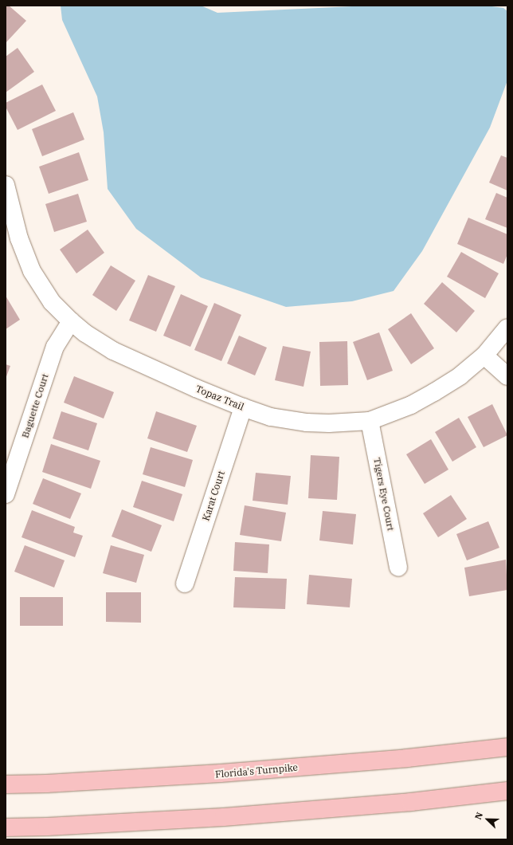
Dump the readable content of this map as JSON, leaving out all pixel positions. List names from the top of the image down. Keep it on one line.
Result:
{"streets":{"highway":["Florida's Turnpike"],"street":["Topaz Trail","Baguette Court","Tigers Eye Court","Karat Court"]},"crossings":[["Topaz Trail","Baguette Court"],["Topaz Trail","Tigers Eye Court"],["Topaz Trail","Karat Court"]],"north":"top left"}
